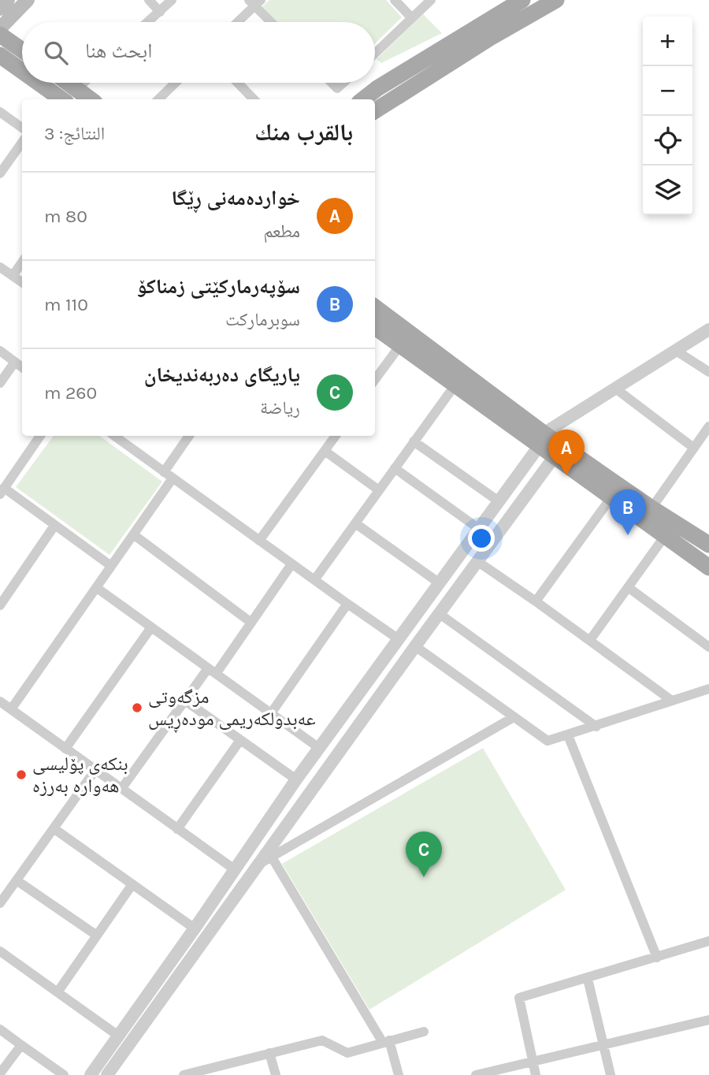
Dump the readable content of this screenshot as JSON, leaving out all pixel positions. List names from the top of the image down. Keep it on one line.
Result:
{"places":["مزگەوتی عەبدولکەریمی مودەڕیس","بنکەی پۆلیسی هەوارە بەرزە"],"page":{"map_buttons":["+","−"],"search":"ابحث هنا","heading":["بالقرب منك","النتائج: 3"],"list":[{"mark":"A","name":"خواردەمەنی ڕێگا","note":"مطعم","value":"80 m"},{"mark":"B","name":"سۆپەرمارکێتی زمناکۆ","note":"سوبرماركت","value":"110 m"},{"mark":"C","name":"یاریگاى ده‌ربه‌ندیخان","note":"رياضة","value":"260 m"}],"pins":["A","B","C"]}}
